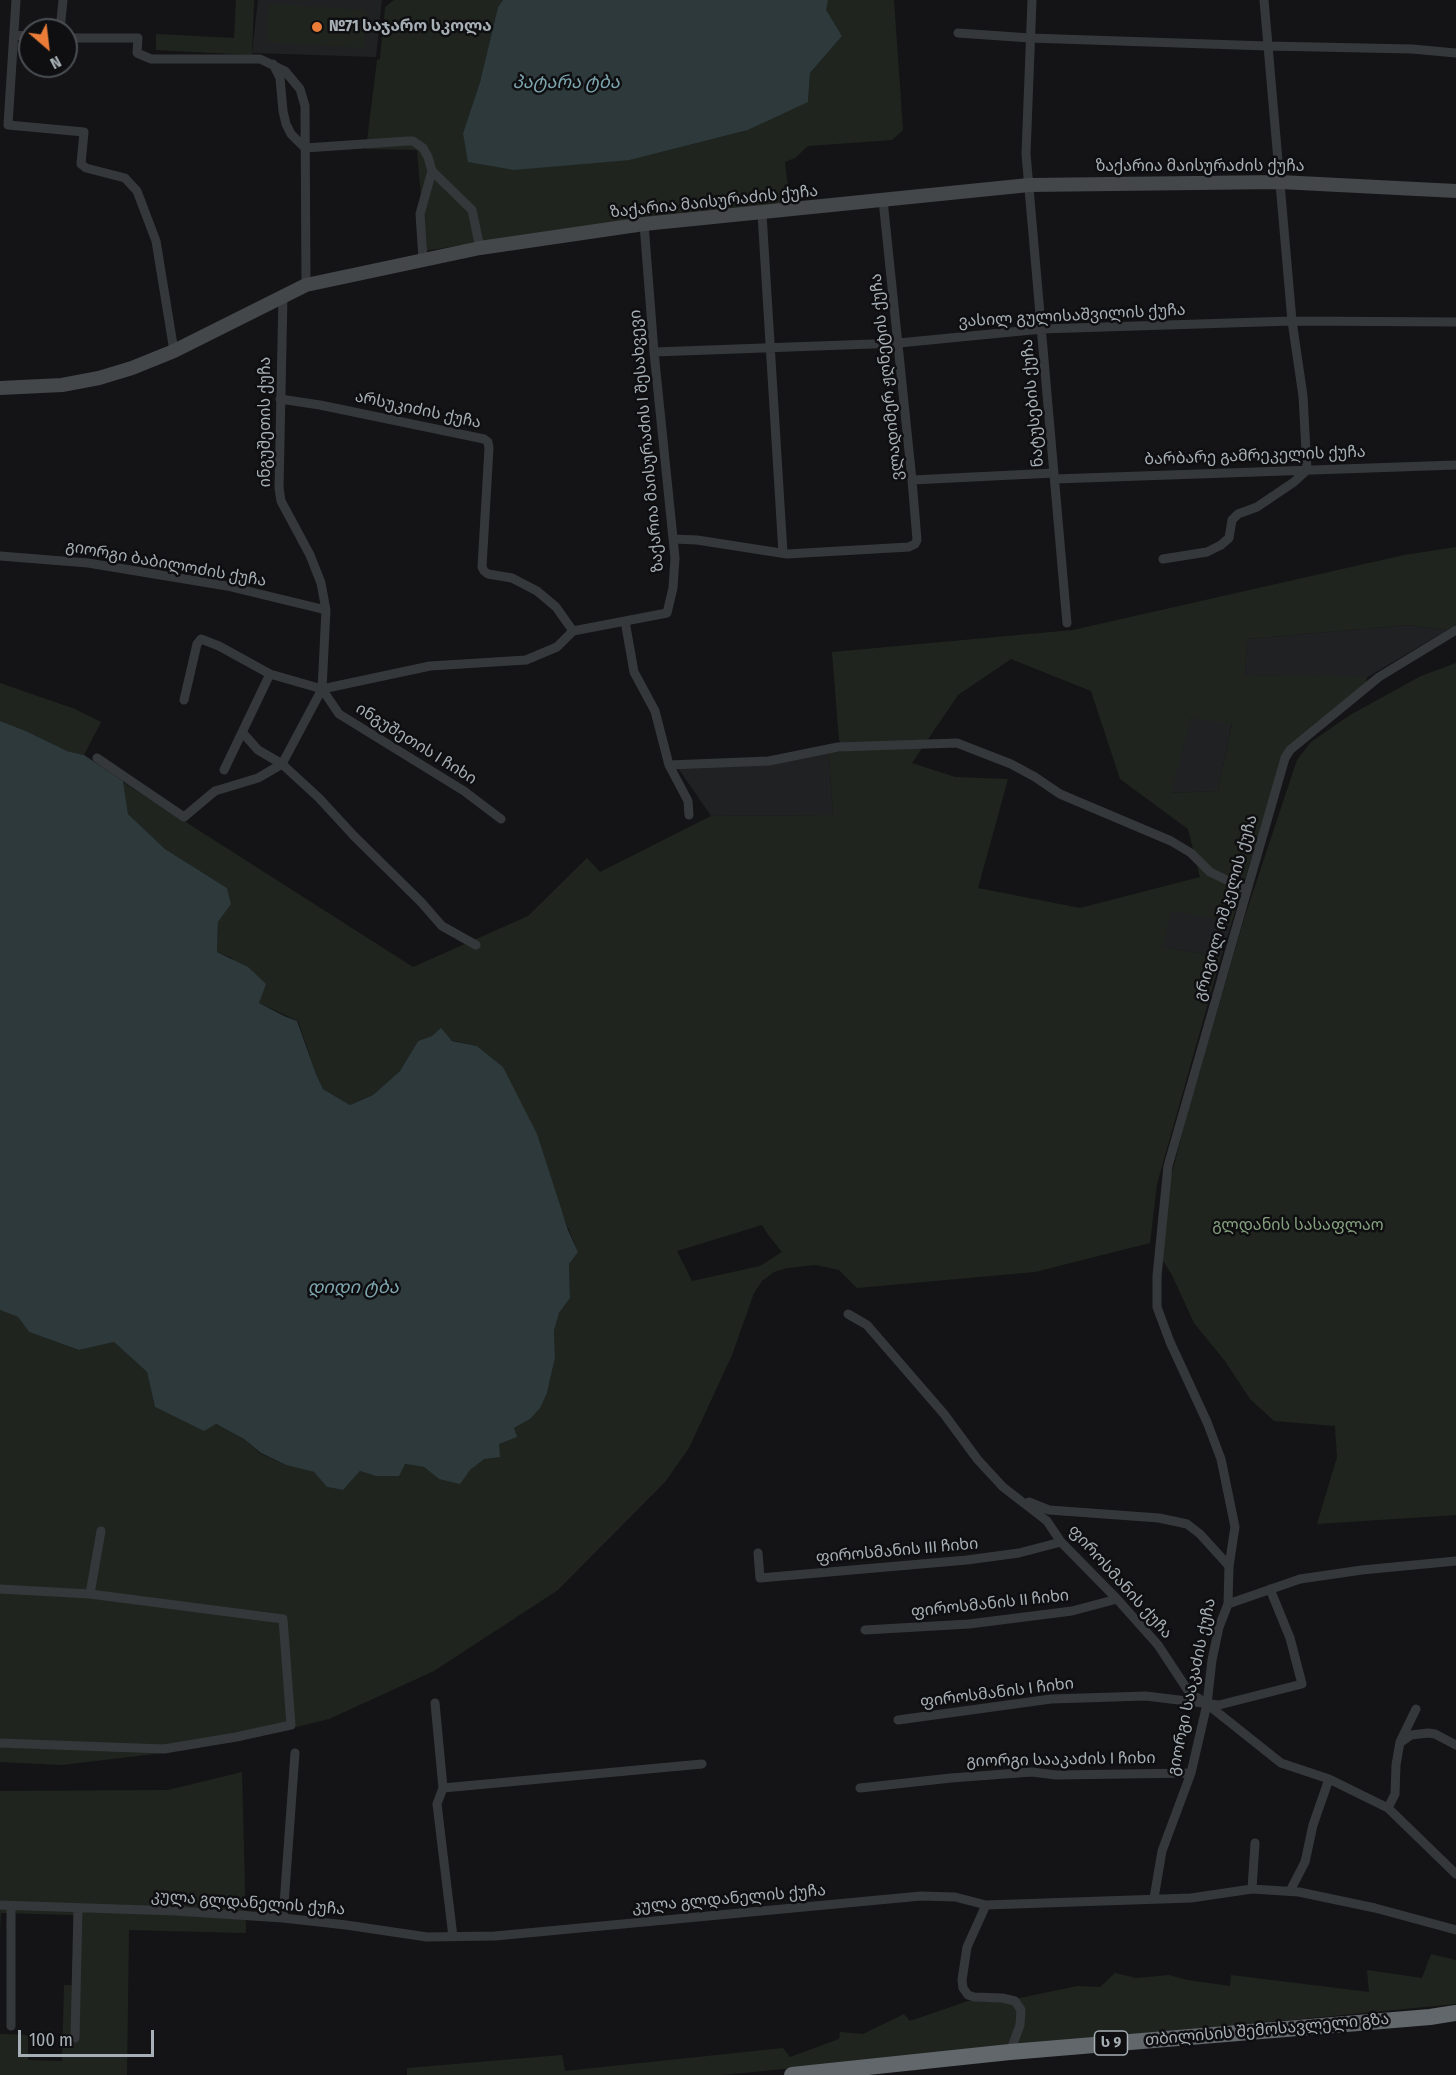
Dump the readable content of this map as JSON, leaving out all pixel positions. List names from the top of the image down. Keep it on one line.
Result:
{"streets":{"highway":["თბილისის შემოსავლელი გზა","ს 9"],"street":["ზაქარია მაისურაძის ქუჩა","ვასილ გულისაშვილის ქუჩა","ვლადიმერ ჟღნეტის ქუჩა","ნატუსების ქუჩა","არსუკიძის ქუჩა","ინგუშეთის ქუჩა","ზაქარია მაისურაძის I შესახვევი","ბარბარე გამრეკელის ქუჩა","გიორგი ბაბილოძის ქუჩა","ინგუშეთის I ჩიხი","გრიგოლ ოშკელის ქუჩა","ფიროსმანის III ჩიხი","ფიროსმანის ქუჩა","ფიროსმანის II ჩიხი","გიორგი სააკაძის ქუჩა","ფიროსმანის I ჩიხი","გიორგი სააკაძის I ჩიხი","კულა გლდანელის ქუჩა"]},"crossings":[["ზაქარია მაისურაძის ქუჩა","ვლადიმერ ჟღნეტის ქუჩა"],["ზაქარია მაისურაძის ქუჩა","ნატუსების ქუჩა"],["ზაქარია მაისურაძის ქუჩა","ინგუშეთის ქუჩა"],["ზაქარია მაისურაძის ქუჩა","ზაქარია მაისურაძის I შესახვევი"],["ვასილ გულისაშვილის ქუჩა","ვლადიმერ ჟღნეტის ქუჩა"],["ვასილ გულისაშვილის ქუჩა","ნატუსების ქუჩა"],["ვასილ გულისაშვილის ქუჩა","ზაქარია მაისურაძის I შესახვევი"],["ვლადიმერ ჟღნეტის ქუჩა","ბარბარე გამრეკელის ქუჩა"],["ნატუსების ქუჩა","ბარბარე გამრეკელის ქუჩა"],["არსუკიძის ქუჩა","ინგუშეთის ქუჩა"],["ინგუშეთის ქუჩა","გიორგი ბაბილოძის ქუჩა"],["ინგუშეთის ქუჩა","ინგუშეთის I ჩიხი"],["გრიგოლ ოშკელის ქუჩა","გიორგი სააკაძის ქუჩა"],["ფიროსმანის III ჩიხი","ფიროსმანის ქუჩა"],["ფიროსმანის ქუჩა","ფიროსმანის II ჩიხი"],["ფიროსმანის ქუჩა","გიორგი სააკაძის ქუჩა"],["ფიროსმანის ქუჩა","ფიროსმანის I ჩიხი"],["გიორგი სააკაძის ქუჩა","ფიროსმანის I ჩიხი"],["გიორგი სააკაძის ქუჩა","გიორგი სააკაძის I ჩიხი"],["გიორგი სააკაძის ქუჩა","კულა გლდანელის ქუჩა"]],"water":["პატარა ტბა","დიდი ტბა"],"parks":["გლდანის სასაფლაო"],"places":["№71 საჯარო სკოლა"],"scale_bar":"100 m","north":"bottom right"}
